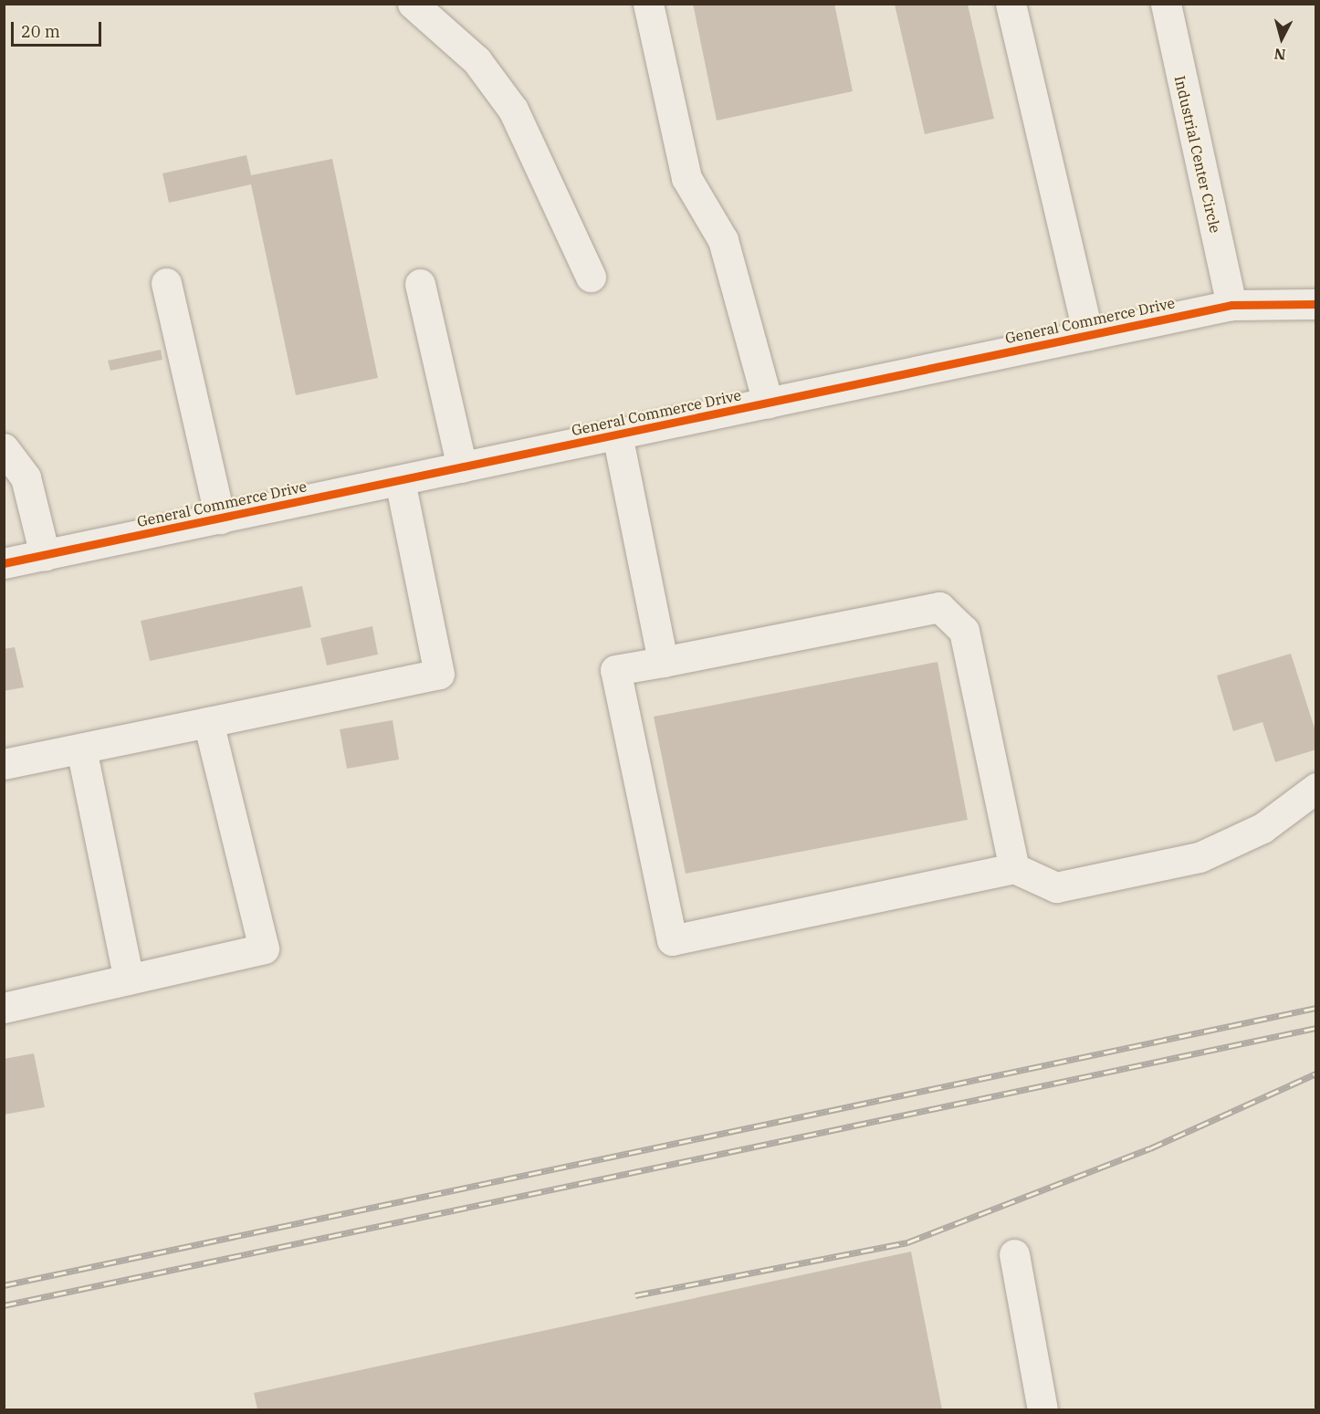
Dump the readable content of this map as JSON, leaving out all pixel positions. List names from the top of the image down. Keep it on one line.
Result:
{"streets":{"street":["Industrial Center Circle","General Commerce Drive"]},"crossings":[["Industrial Center Circle","General Commerce Drive"]],"scale_bar":"20 m","north":"bottom"}
